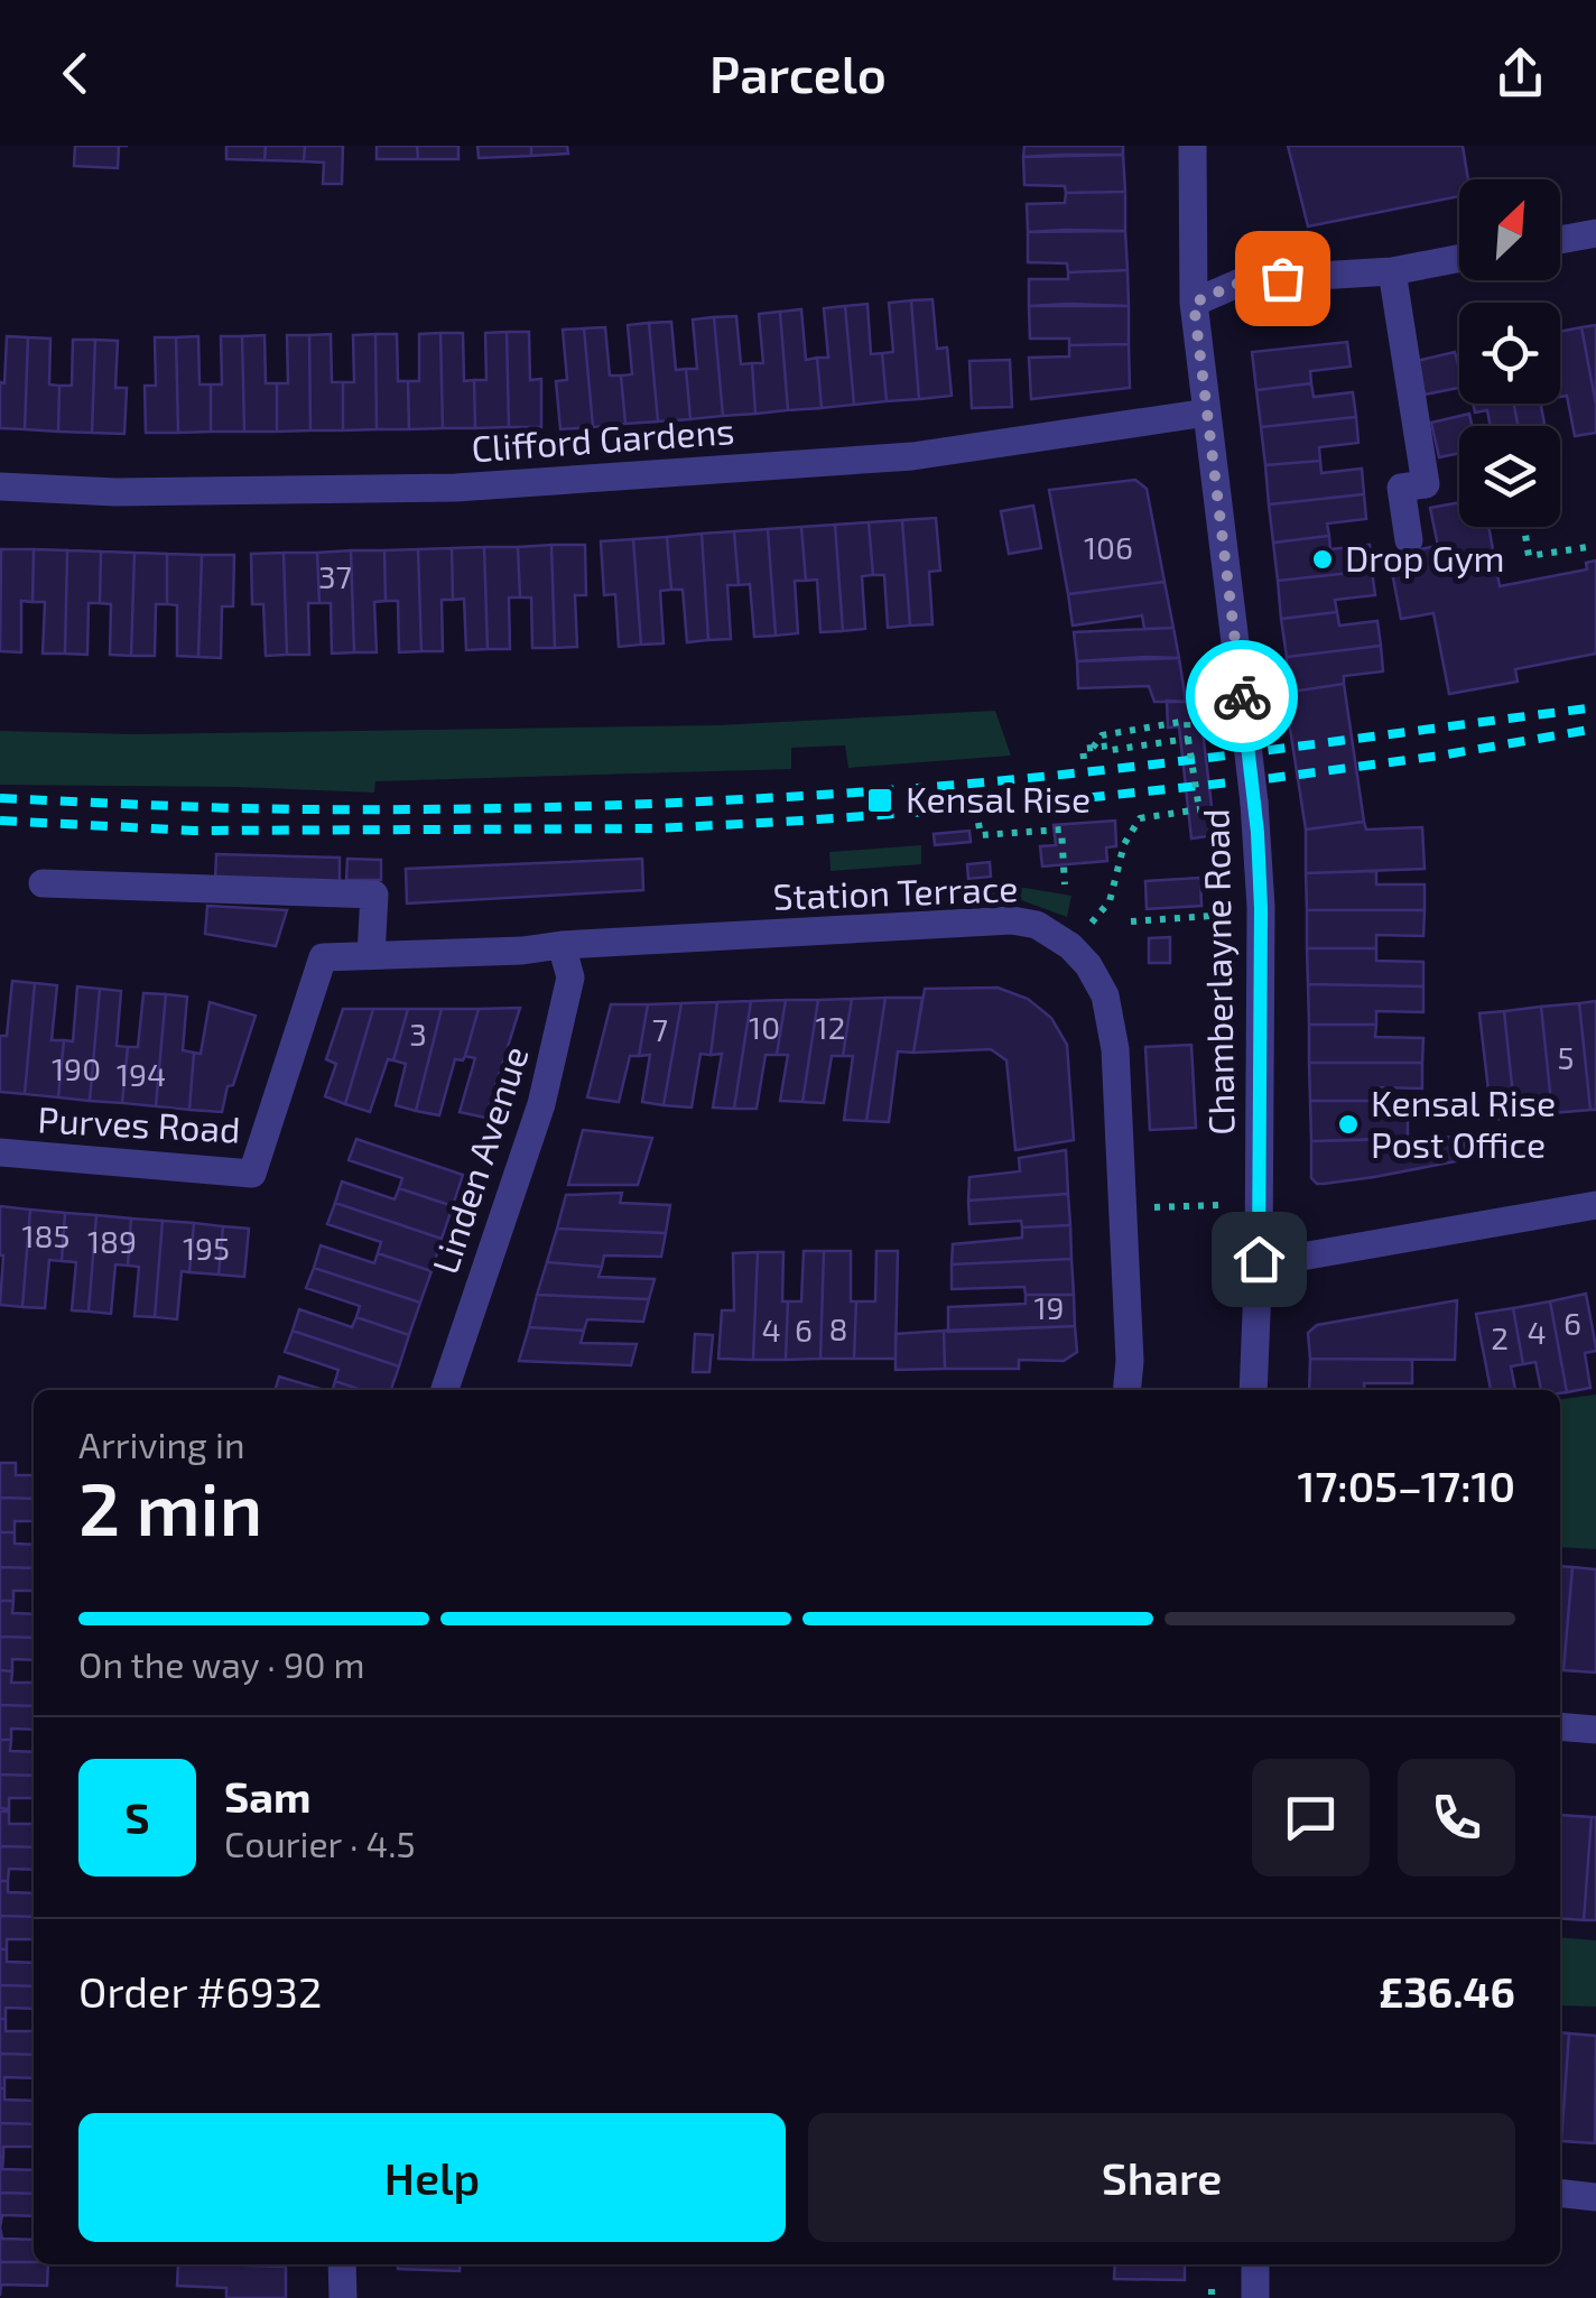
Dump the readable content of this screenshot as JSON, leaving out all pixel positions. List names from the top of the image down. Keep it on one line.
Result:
{"streets":{"street":["Clifford Gardens","Station Terrace","Chamberlayne Road","Purves Road","Linden Avenue"]},"crossings":[["Clifford Gardens","Chamberlayne Road"],["Station Terrace","Purves Road"],["Station Terrace","Linden Avenue"]],"places":{"other":["Drop Gym","Kensal Rise Post Office"],"transit":["Kensal Rise"]},"house_numbers":["106","37","10","12","7","3","5","190","194","185","189","195","19","6","8","4","6","4","2"],"north":"top right","page":{"header":"Parcelo","heading":["2 min","Arriving in","17:05–17:10"],"panel":["Sam","Courier · 4.5","Order #6932","£36.46"],"bar":"On the way · 90 m","round":"S","buttons":["Help","Share"]}}
